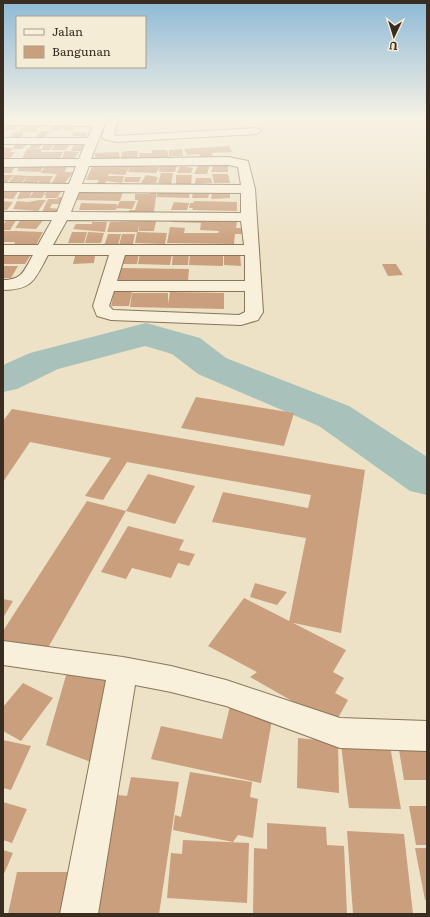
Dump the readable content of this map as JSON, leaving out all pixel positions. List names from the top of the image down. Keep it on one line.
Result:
{"legend":["Jalan","Bangunan"],"north":"bottom"}
